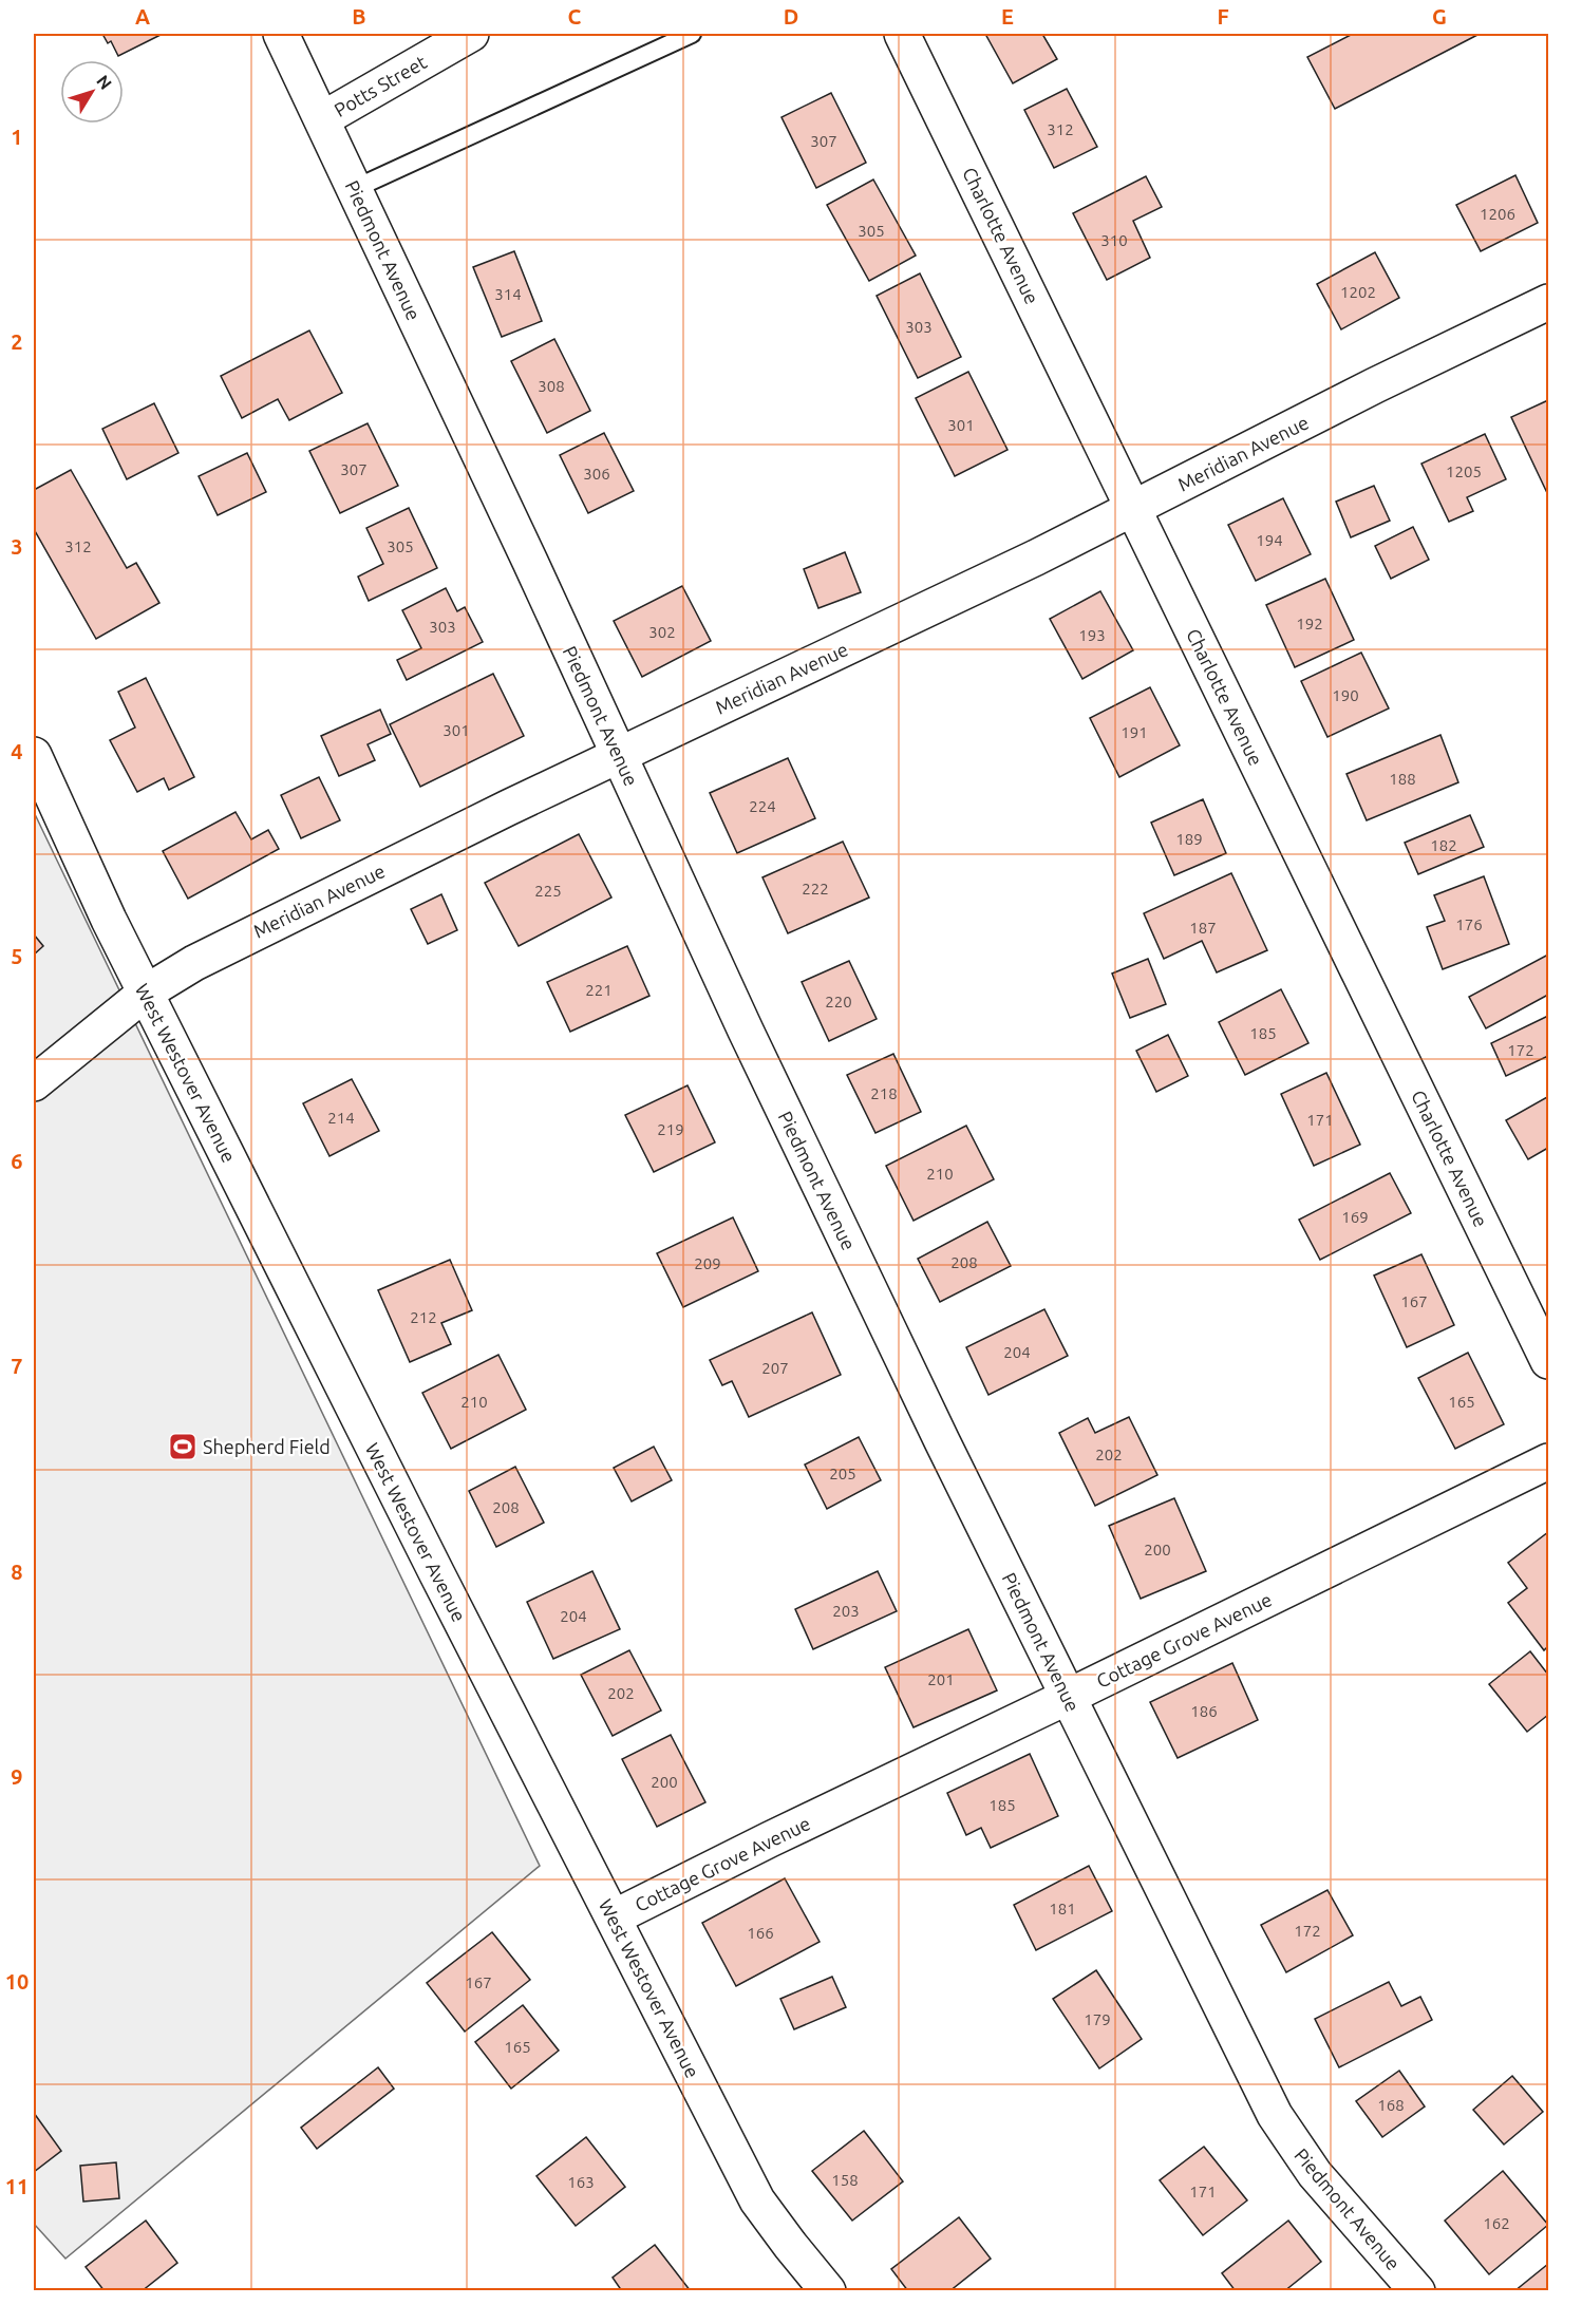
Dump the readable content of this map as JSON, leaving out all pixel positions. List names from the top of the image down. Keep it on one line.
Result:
{"streets":{"street":["Potts Street","Charlotte Avenue","Piedmont Avenue","Meridian Avenue","West Westover Avenue","Cottage Grove Avenue"]},"crossings":[["Potts Street","Piedmont Avenue"],["Charlotte Avenue","Meridian Avenue"],["Piedmont Avenue","Meridian Avenue"],["Piedmont Avenue","Cottage Grove Avenue"],["Meridian Avenue","West Westover Avenue"],["West Westover Avenue","Cottage Grove Avenue"]],"places":{"sports":["Shepherd Field"]},"house_numbers":["312","307","1206","305","310","1202","314","303","308","301","307","1205","306","194","312","305","192","303","302","193","190","301","191","188","224","189","182","222","225","176","187","221","220","185","172","218","214","171","219","210","169","208","209","167","212","204","207","210","165","202","205","208","200","203","204","201","202","186","200","185","181","172","166","167","179","165","168","158","163","171","162"],"north":"top right","grid":{"columns":["A","B","C","D","E","F","G"],"rows":["1","2","3","4","5","6","7","8","9","10","11"]}}
